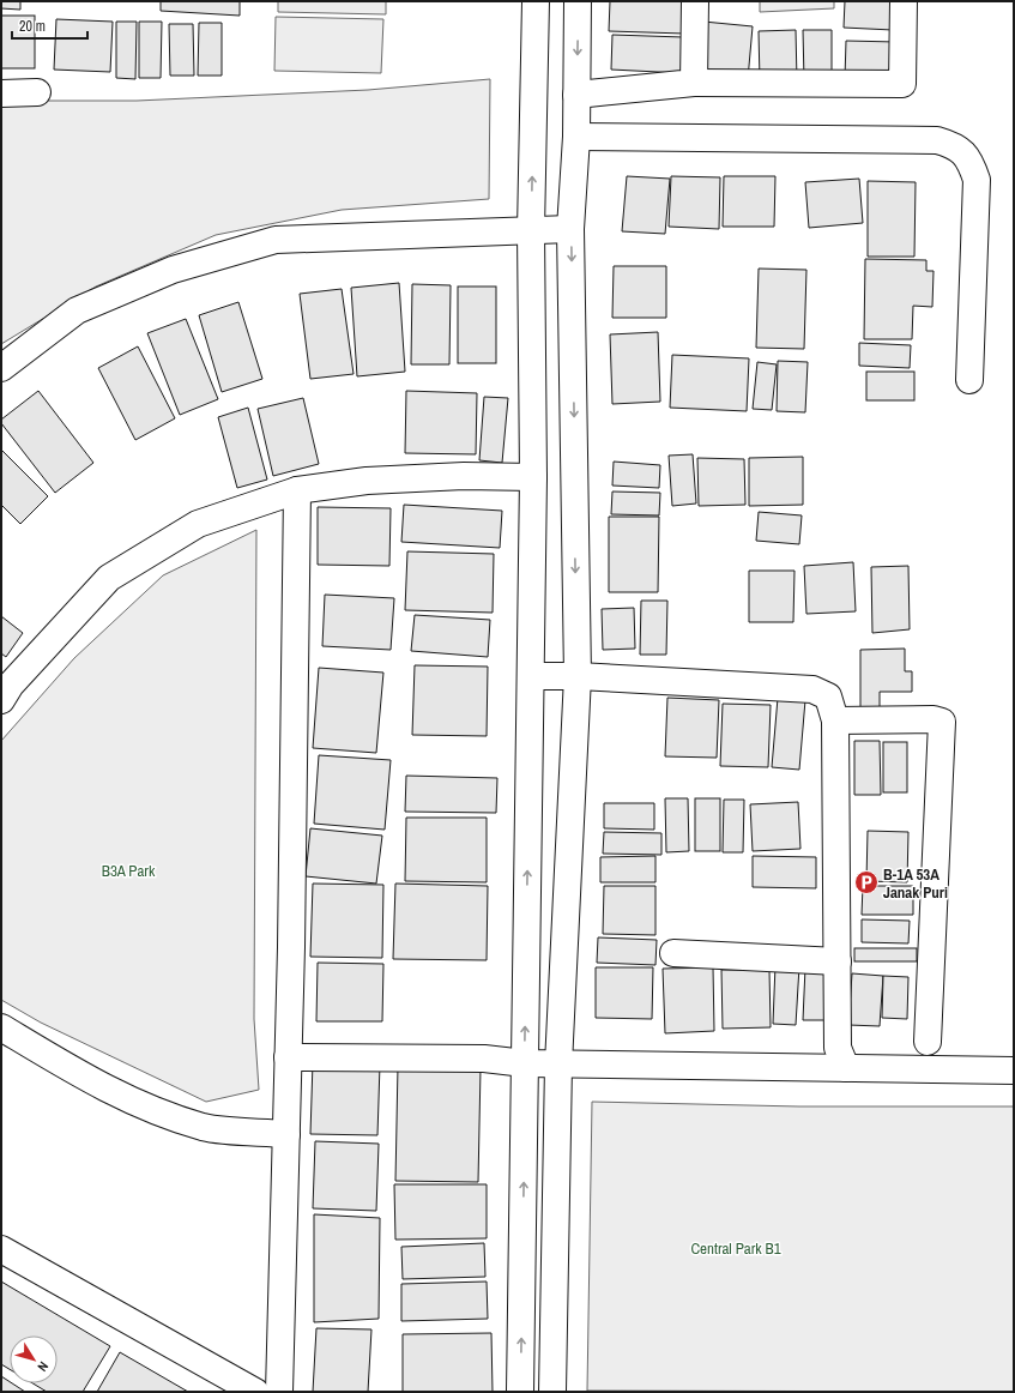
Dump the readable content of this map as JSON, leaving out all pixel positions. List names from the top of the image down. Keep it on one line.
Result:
{"parks":["B3A Park","Central Park B1"],"places":{"parking":["B-1A 53A Janak Puri"]},"scale_bar":"20 m","north":"bottom right"}
